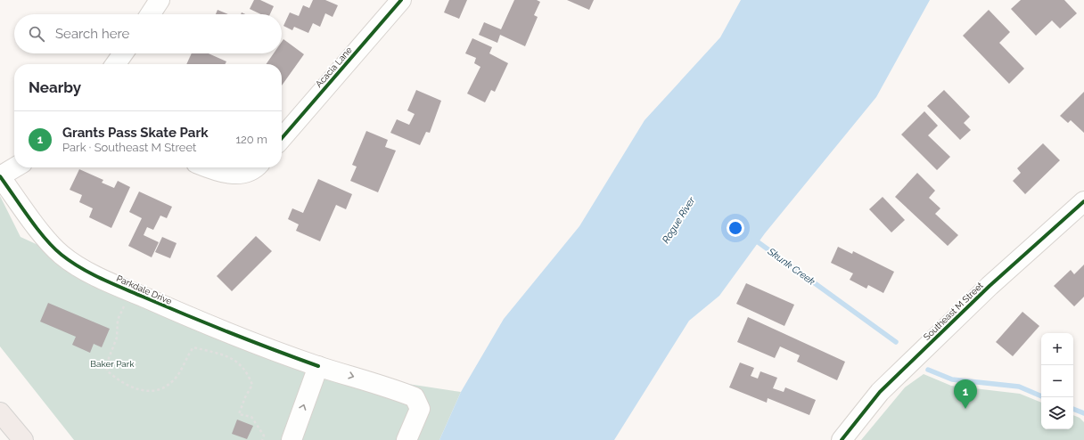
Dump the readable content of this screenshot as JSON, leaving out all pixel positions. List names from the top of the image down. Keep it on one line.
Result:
{"streets":{"street":["Acacia Lane","Parkdale Drive","Southeast M Street"]},"water":["Rogue River","Skunk Creek"],"parks":["Baker Park"],"page":{"search":"Search here","heading":"Nearby","list":[{"mark":"1","name":"Grants Pass Skate Park","note":"Park · Southeast M Street","value":"120 m"}],"map_buttons":["+","−"],"pins":"1"}}
